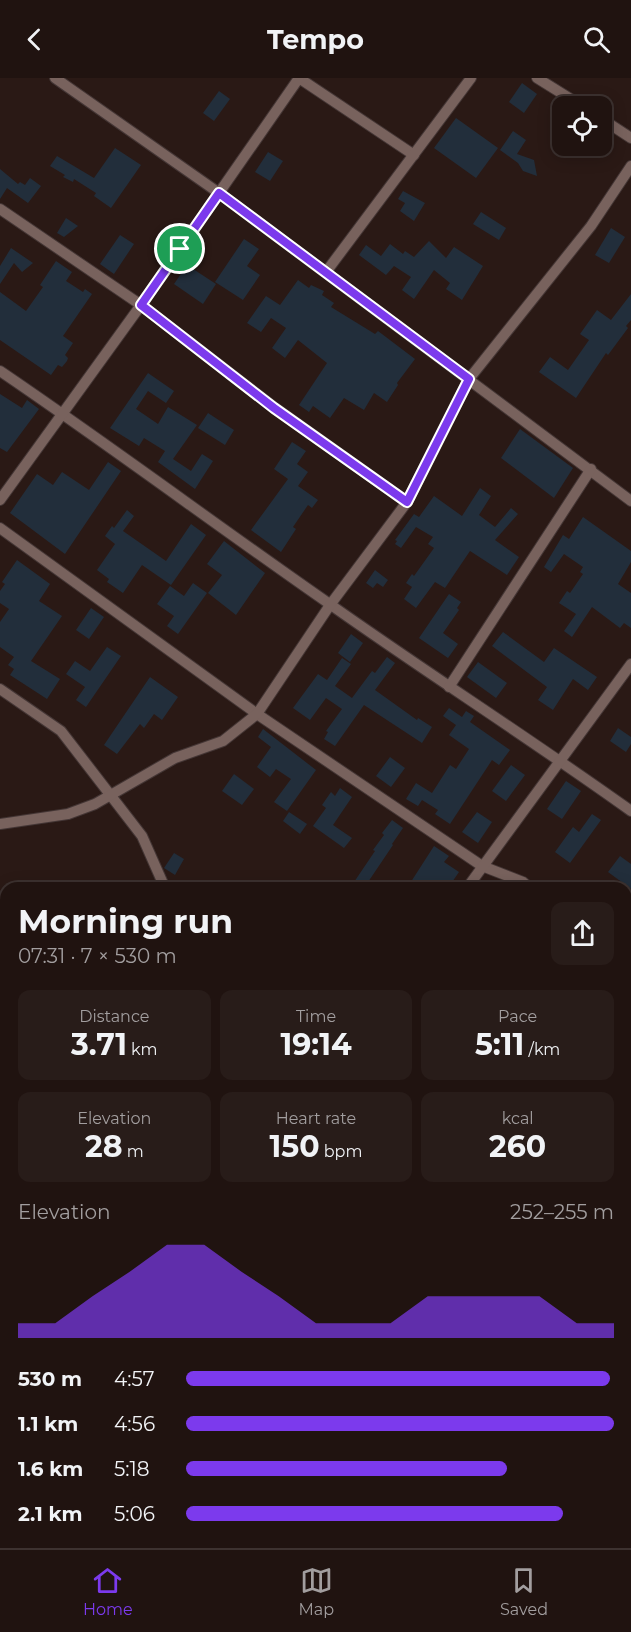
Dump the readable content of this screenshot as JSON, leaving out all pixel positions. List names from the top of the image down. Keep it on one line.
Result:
{"page":{"header":"Tempo","heading":["Morning run","07:31 · 7 × 530 m"],"stats":[["Distance","3.71 km"],["Time","19:14"],["Pace","5:11 /km"],["Elevation","28 m"],["Heart rate","150 bpm"],["kcal","260"]],"chart":["Elevation","252–255 m"],"list":[{"name":"530 m","note":"4:57"},{"name":"1.1 km","note":"4:56"},{"name":"1.6 km","note":"5:18"},{"name":"2.1 km","note":"5:06"}],"tabs":["Home","Map","Saved"]}}
